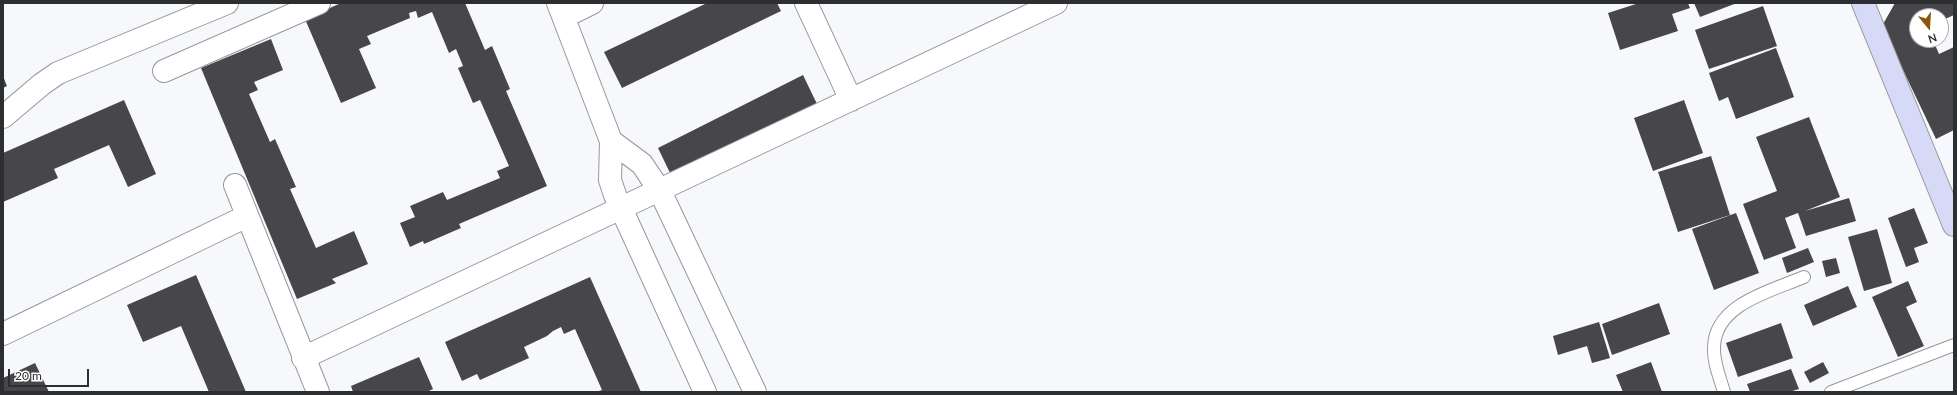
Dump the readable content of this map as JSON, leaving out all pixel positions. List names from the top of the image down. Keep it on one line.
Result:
{"scale_bar":"20 m","north":"bottom"}
